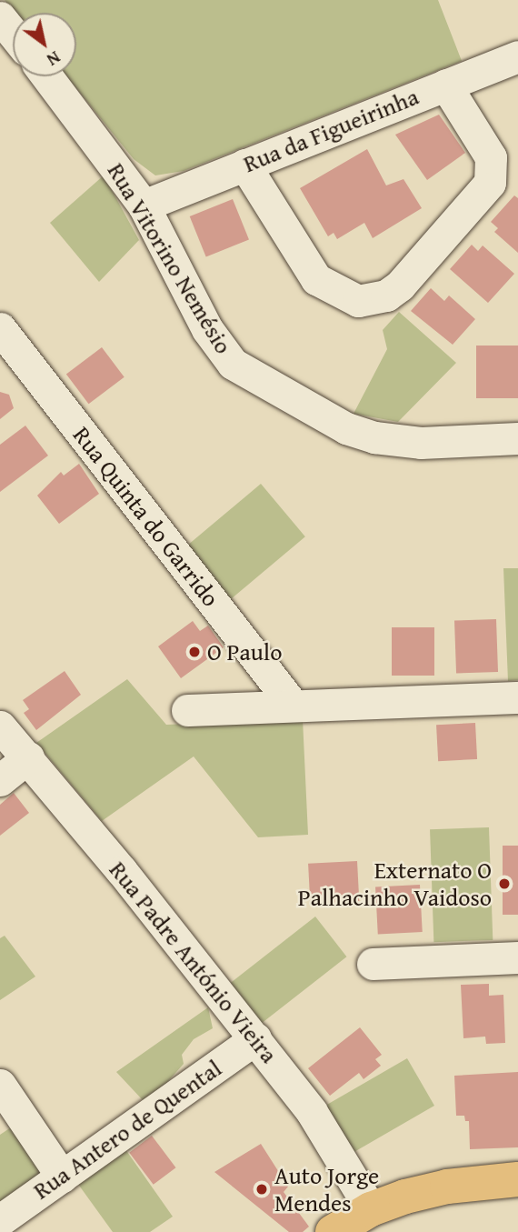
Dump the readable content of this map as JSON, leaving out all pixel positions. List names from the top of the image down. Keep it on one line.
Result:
{"streets":{"street":["Rua da Figueirinha","Rua Vitorino Nemésio","Rua Quinta do Garrido","Rua Padre António Vieira","Rua Antero de Quental"]},"crossings":[["Rua da Figueirinha","Rua Vitorino Nemésio"],["Rua Padre António Vieira","Rua Antero de Quental"]],"places":["O Paulo","Externato O Palhacinho Vaidoso","Auto Jorge Mendes"],"north":"bottom right"}
